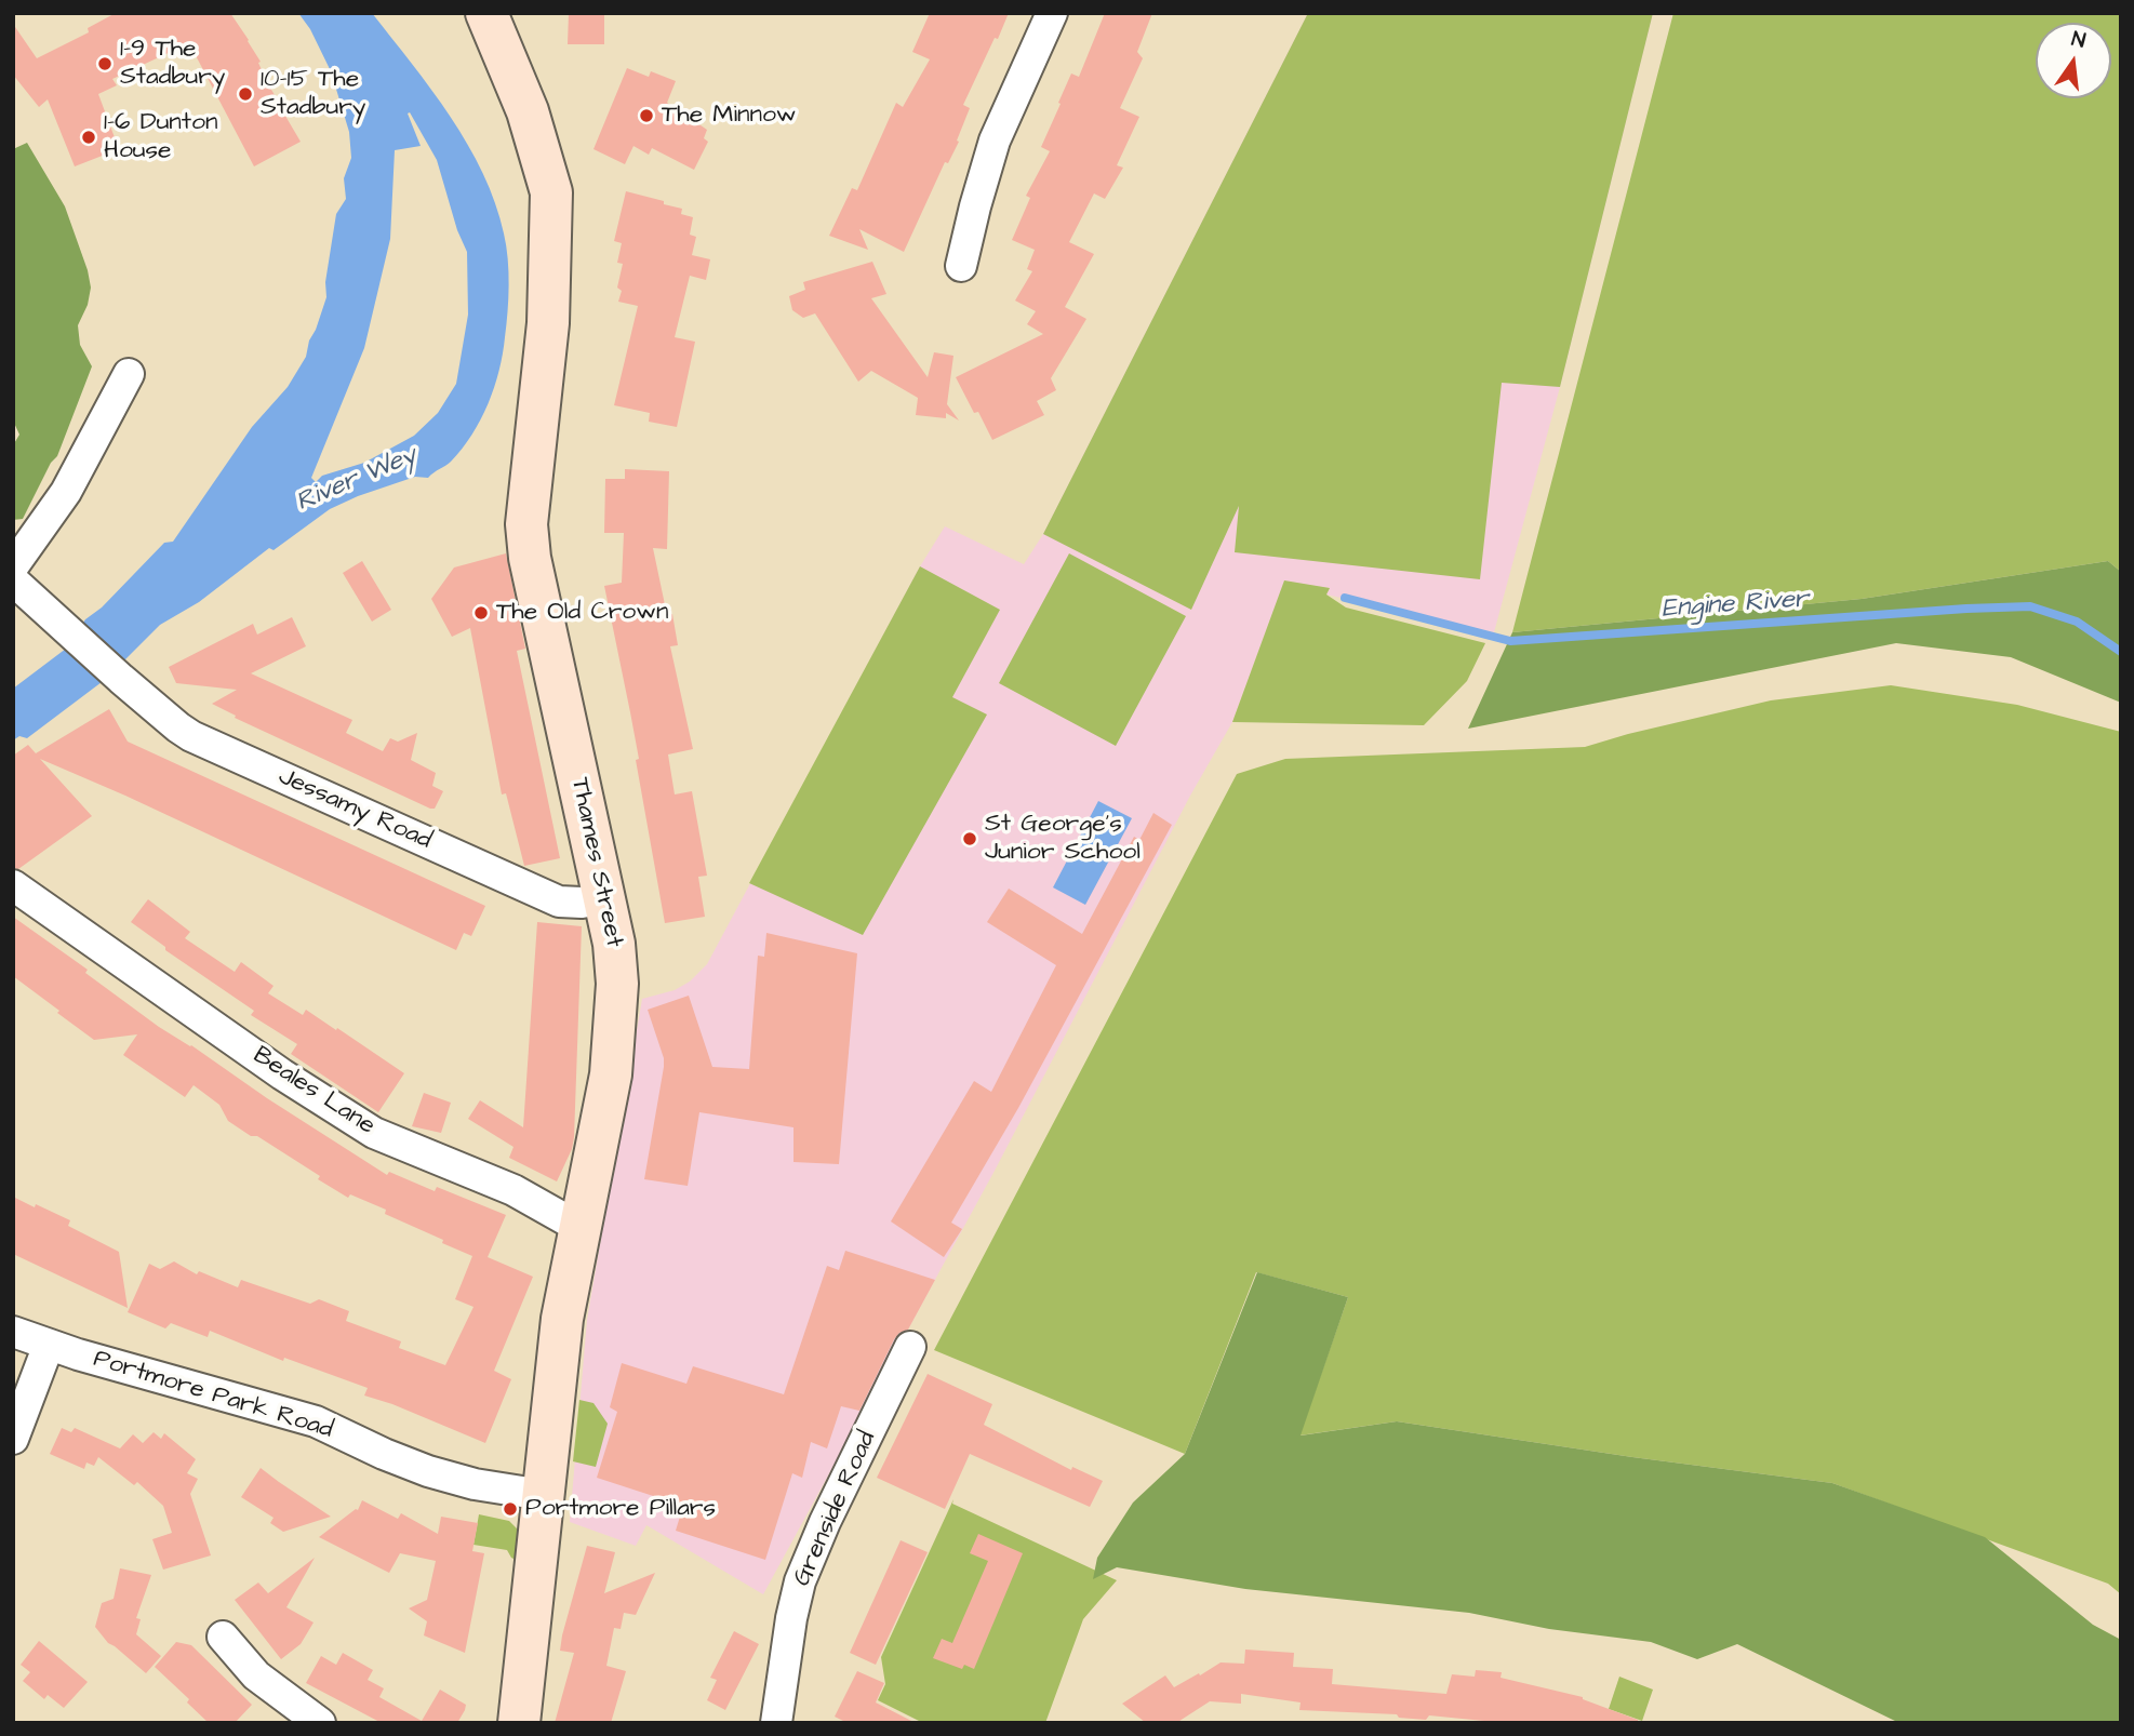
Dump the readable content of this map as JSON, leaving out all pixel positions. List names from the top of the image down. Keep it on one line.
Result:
{"streets":{"street":["Jessamy Road","Thames Street","Beales Lane","Portmore Park Road","Grenside Road"]},"crossings":[["Jessamy Road","Thames Street"],["Thames Street","Beales Lane"],["Thames Street","Portmore Park Road"]],"water":["River Wey","Engine River"],"places":["1-9 The Stadbury","10-15 The Stadbury","The Minnow","1-6 Dunton House","The Old Crown","St George's Junior School","Portmore Pillars"],"north":"top"}
